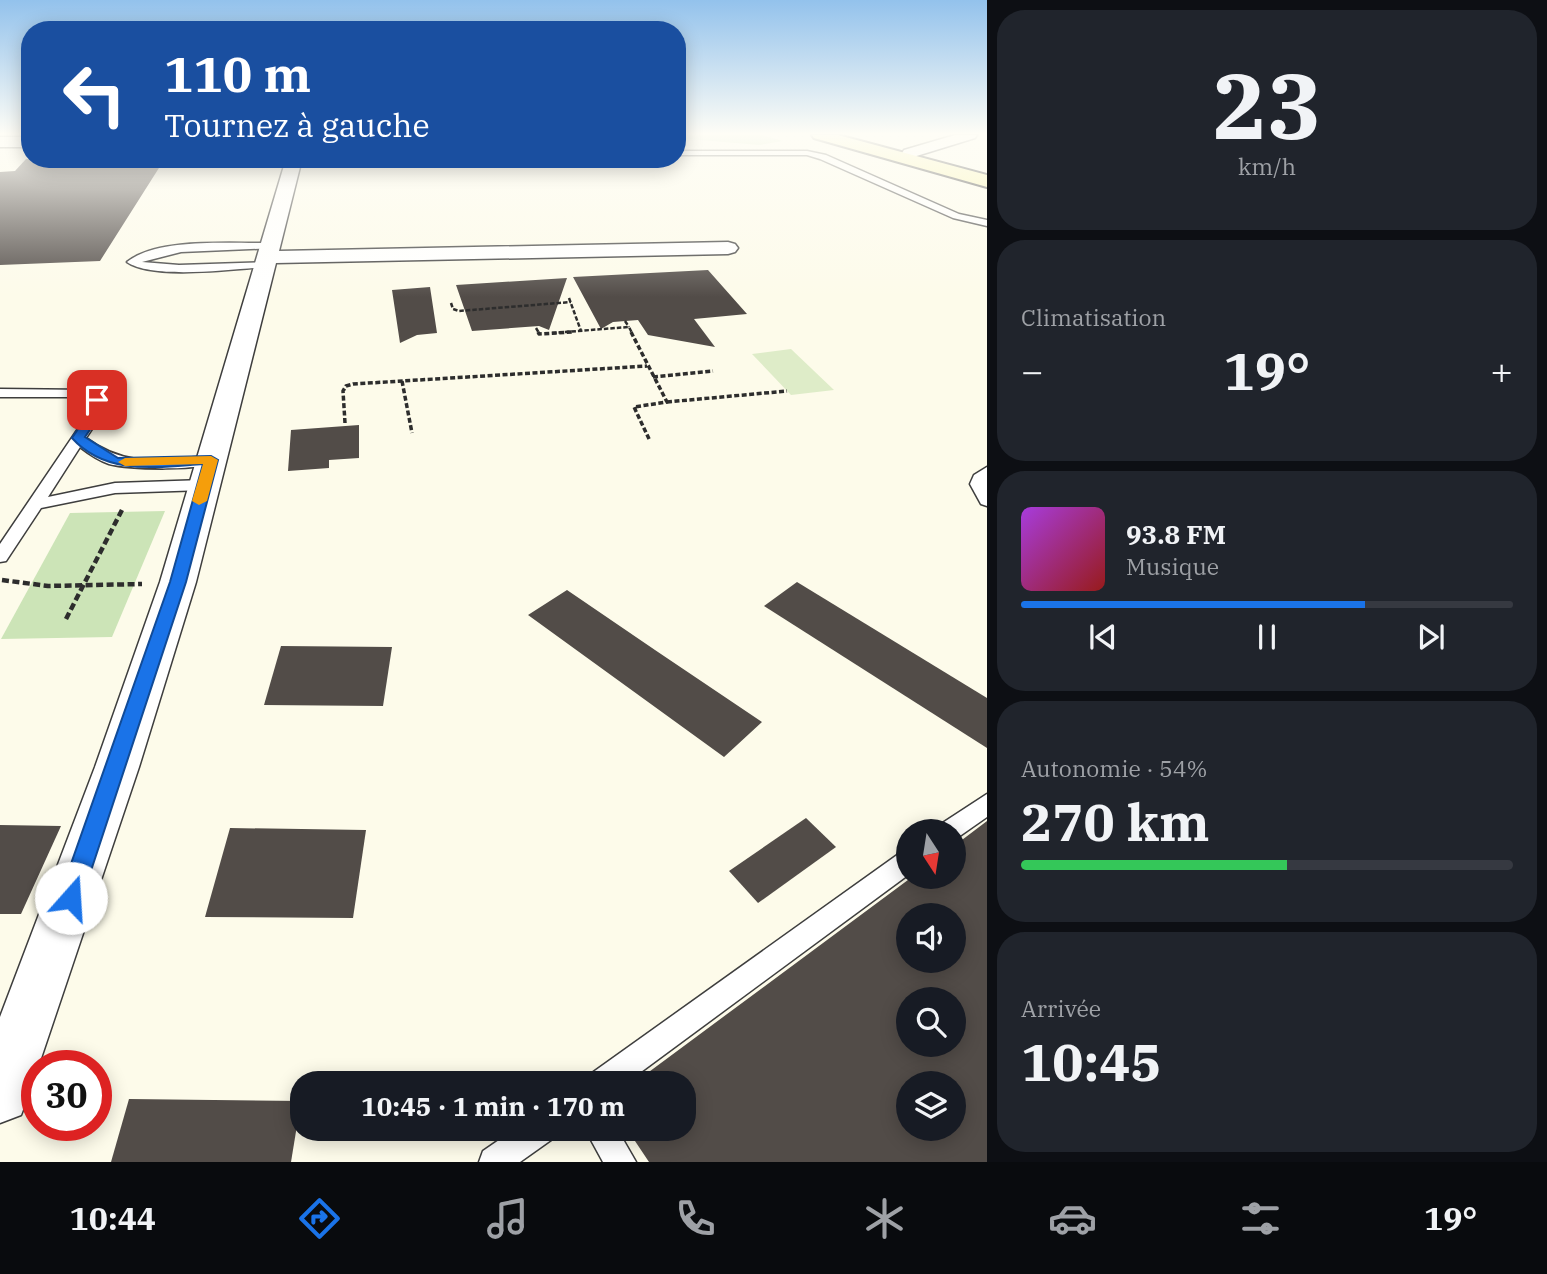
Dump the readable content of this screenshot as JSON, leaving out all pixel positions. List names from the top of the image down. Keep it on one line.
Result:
{"north":"bottom","page":{"tile":[["23","km/h"],"Climatisation",["Autonomie · 54%","270 km"],["Arrivée","10:45"]],"turn":["110 m","Tournez à gauche"],"heat":["−","19°","+"],"song":["93.8 FM","Musique"],"limit":"30","trip":"10:45 · 1 min · 170 m","tabs":["10:44","19°"]}}
